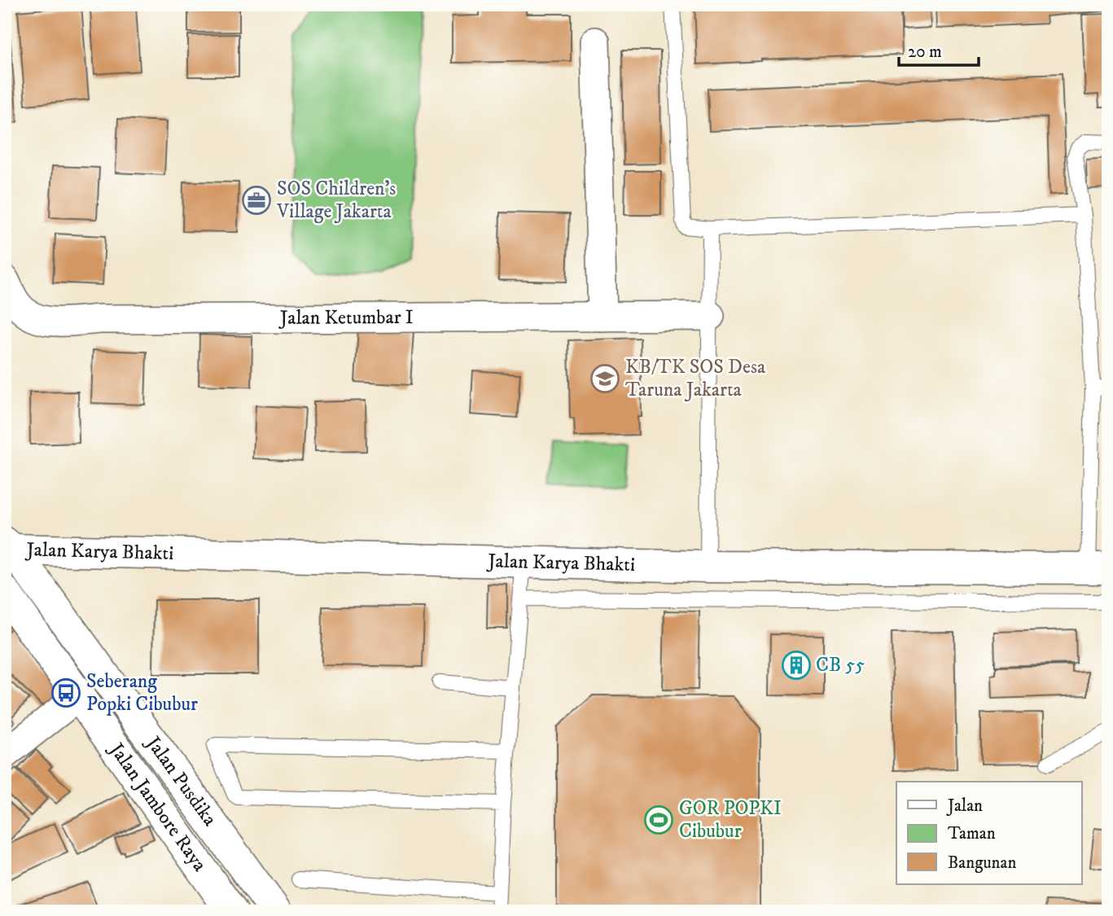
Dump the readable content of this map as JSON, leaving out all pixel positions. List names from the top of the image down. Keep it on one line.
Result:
{"streets":{"street":["Jalan Ketumbar I","Jalan Karya Bhakti","Jalan Pusdika","Jalan Jambore Raya"]},"crossings":[["Jalan Karya Bhakti","Jalan Pusdika"]],"places":{"office":["SOS Children's Village Jakarta"],"school or university":["KB/TK SOS Desa Taruna Jakarta"],"building":["CB 55"],"bus stop":["Seberang Popki Cibubur"],"sports":["GOR POPKI Cibubur"]},"legend":["Jalan","Taman","Bangunan"],"scale_bar":"20 m"}
